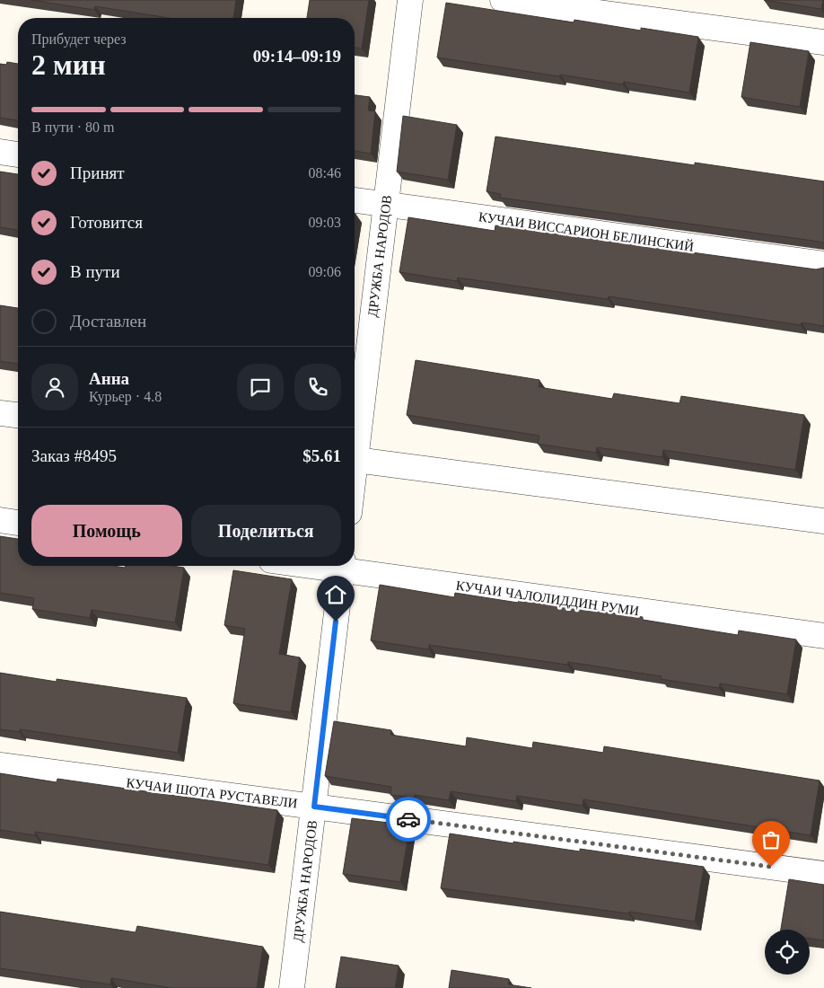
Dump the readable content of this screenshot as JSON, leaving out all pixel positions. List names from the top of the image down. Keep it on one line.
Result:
{"streets":{"street":["КУЧАИ ВИССАРИОН БЕЛИНСКИЙ","ДРУЖБА НАРОДОВ","КУЧАИ ЧАЛОЛИДДИН РУМИ","КУЧАИ ШОТА РУСТАВЕЛИ"]},"crossings":[["КУЧАИ ВИССАРИОН БЕЛИНСКИЙ","ДРУЖБА НАРОДОВ"],["ДРУЖБА НАРОДОВ","КУЧАИ ЧАЛОЛИДДИН РУМИ"],["ДРУЖБА НАРОДОВ","КУЧАИ ШОТА РУСТАВЕЛИ"]],"page":{"heading":["2 мин","Прибудет через","09:14–09:19"],"panel":["Анна","Курьер · 4.8","Заказ #8495","$5.61"],"bar":"В пути · 80 m","list":[["Принят","08:46"],["Готовится","09:03"],["В пути","09:06"],"Доставлен"],"buttons":["Помощь","Поделиться"]}}
